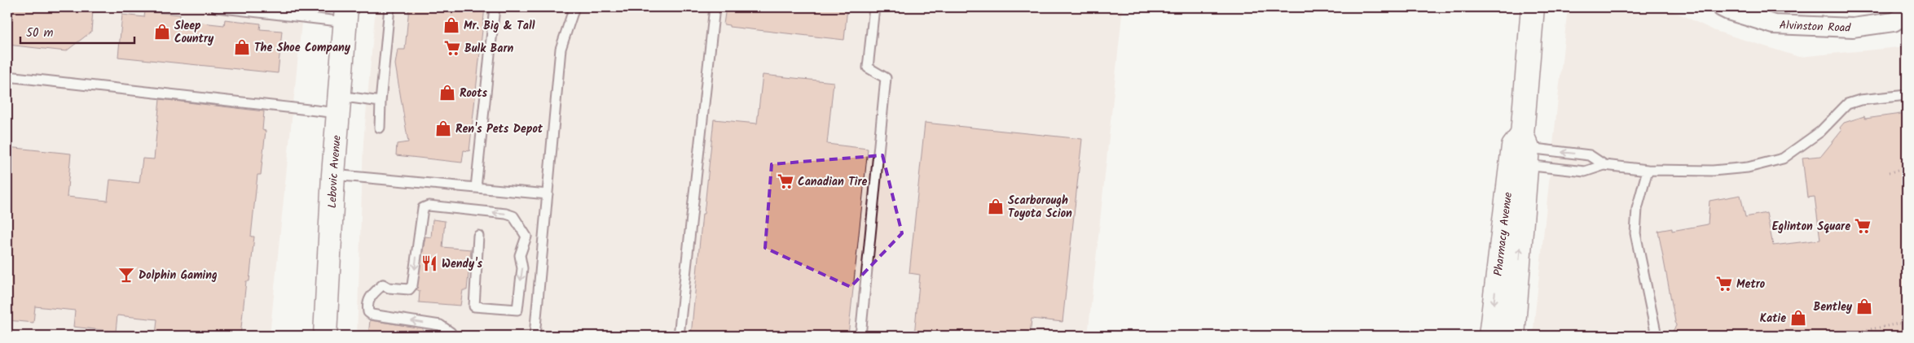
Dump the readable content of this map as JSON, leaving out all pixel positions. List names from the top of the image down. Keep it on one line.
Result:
{"streets":{"street":["Alvinston Road","Lebovic Avenue","Pharmacy Avenue"]},"places":{"shop":["Mr. Big & Tall","Sleep Country","The Shoe Company","Roots","Ren's Pets Depot","Scarborough Toyota Scion","Bentley","Katie"],"supermarket":["Bulk Barn","Canadian Tire","Eglinton Square","Metro"],"restaurant":["Wendy's"],"bar":["Dolphin Gaming"]},"scale_bar":"50 m"}
